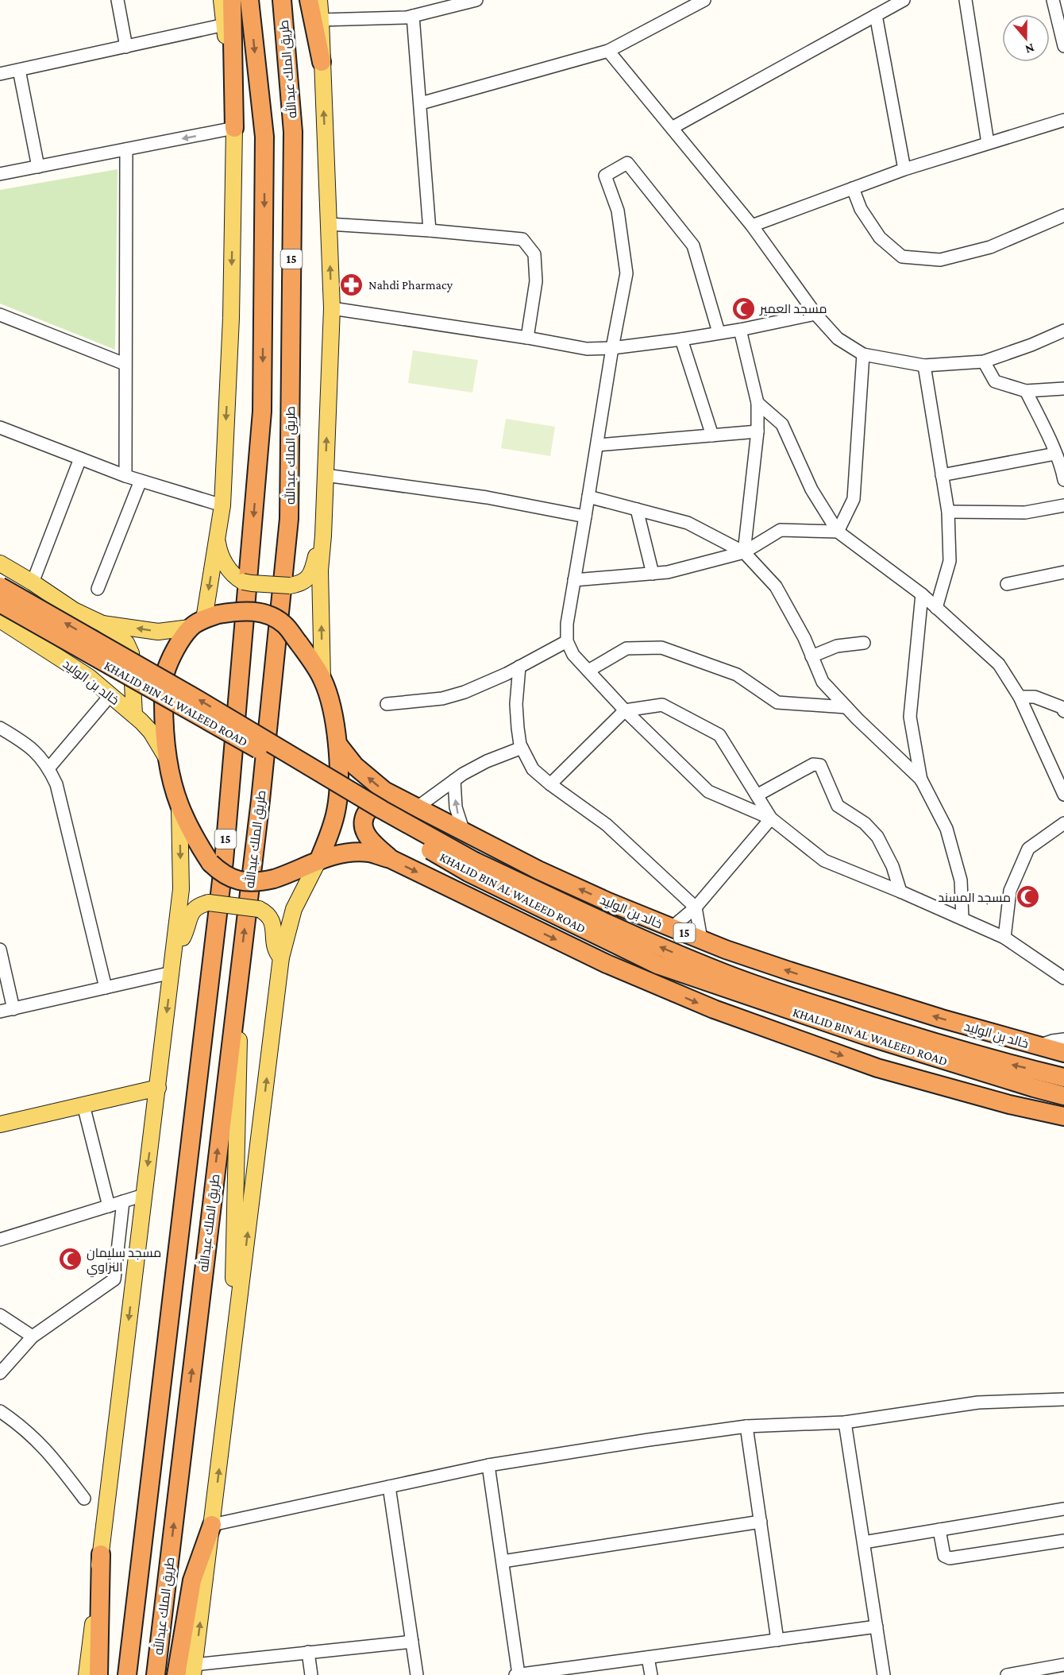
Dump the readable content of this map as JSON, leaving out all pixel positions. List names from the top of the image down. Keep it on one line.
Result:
{"streets":{"highway":["طريق الملك عبدالله","15","خالد بن الوليد","KHALID BIN AL WALEED ROAD"]},"crossings":[["15","خالد بن الوليد"]],"places":{"pharmacy":["Nahdi Pharmacy"],"mosque":["مسجد العمير","مسجد المسند","مسجد سليمان النزاوي"]},"north":"bottom"}
